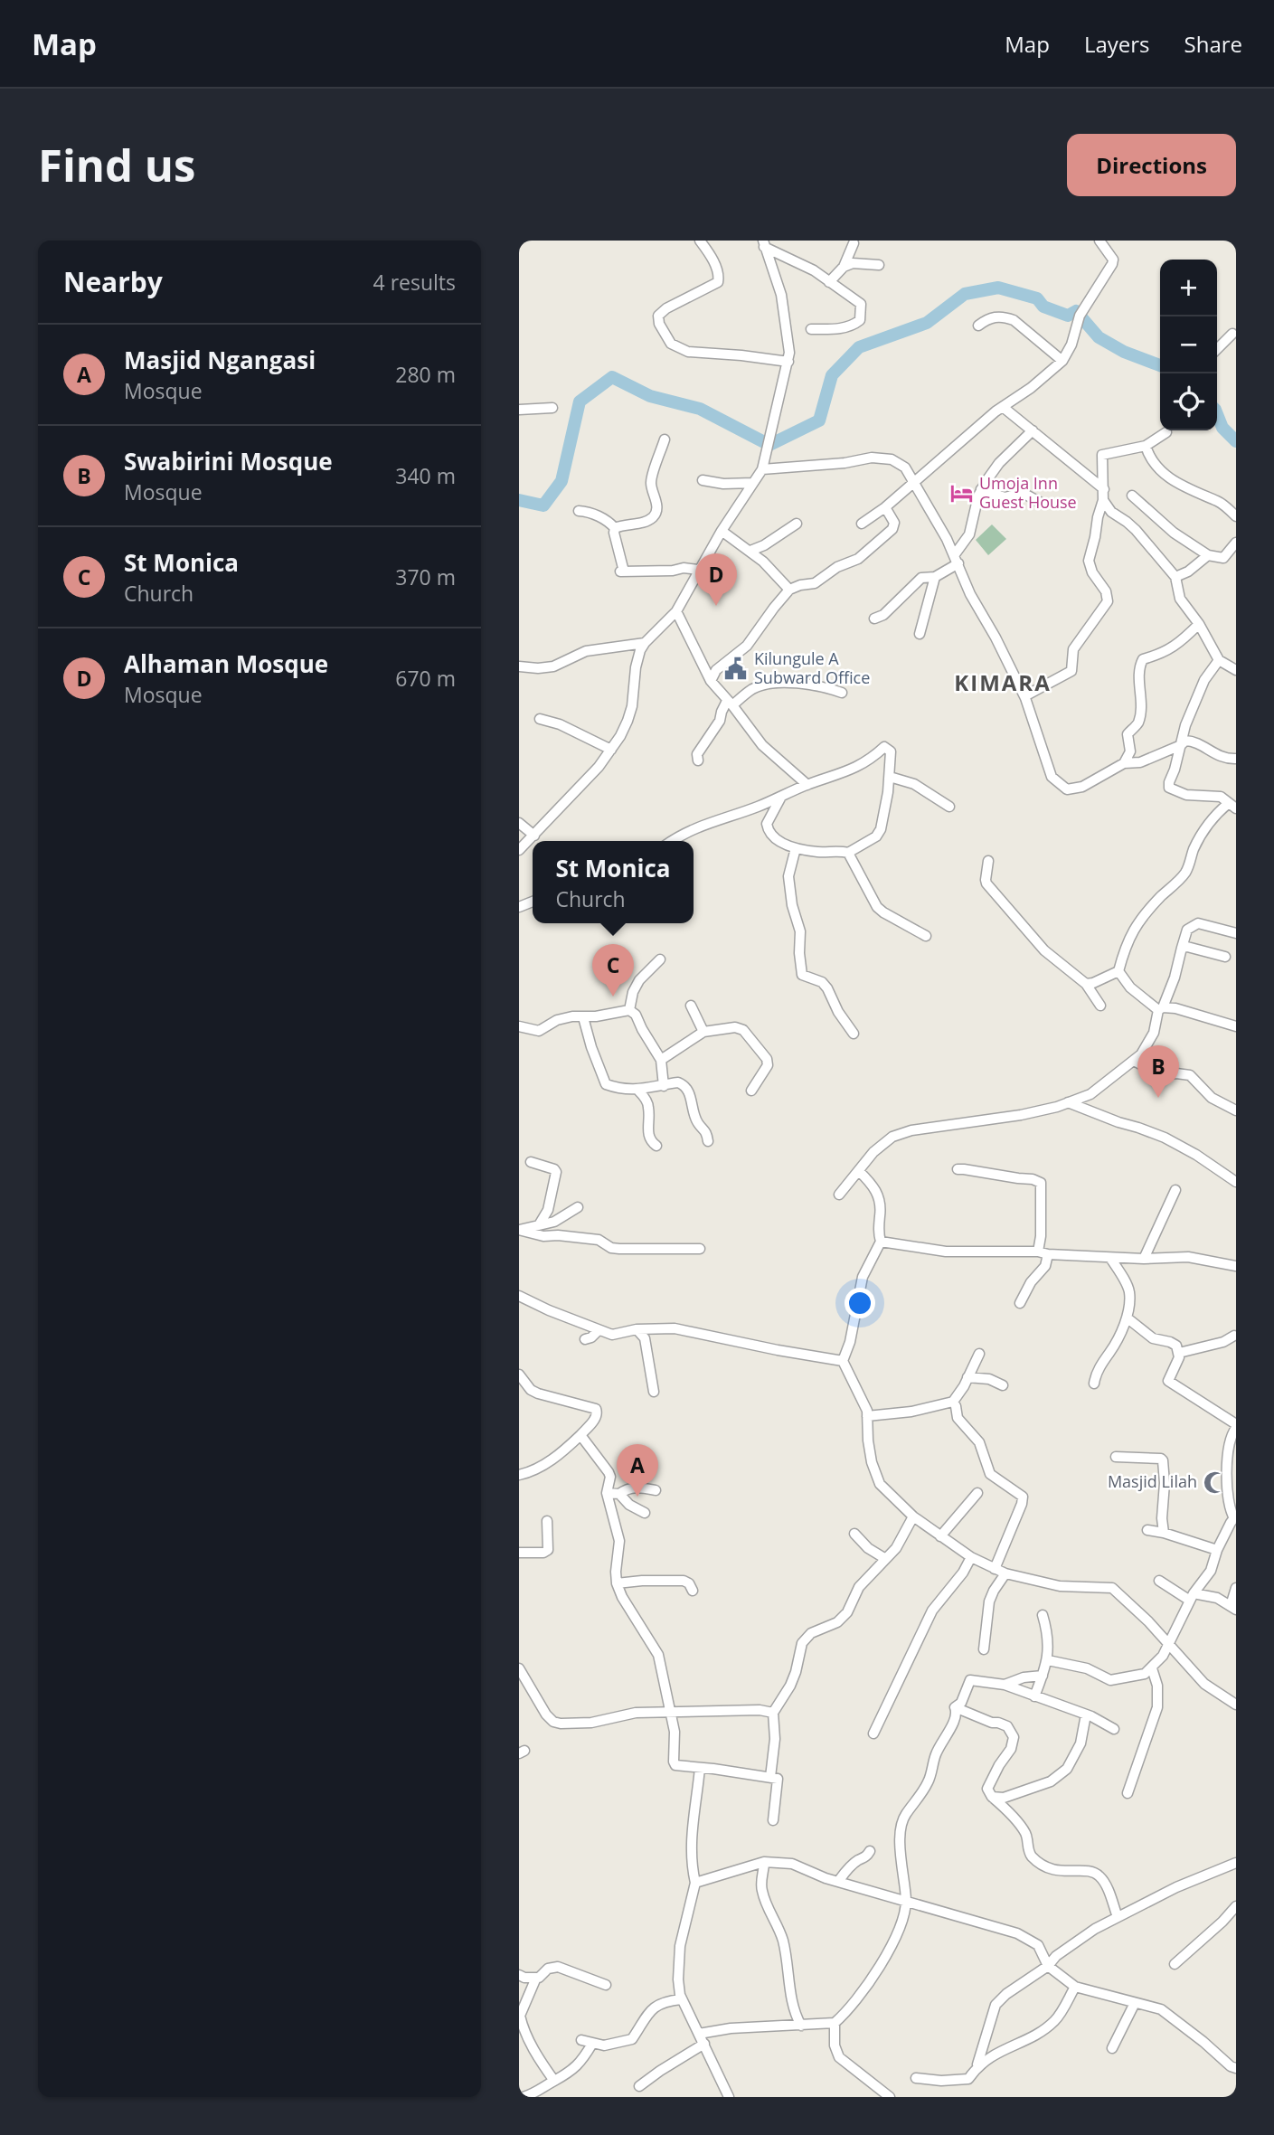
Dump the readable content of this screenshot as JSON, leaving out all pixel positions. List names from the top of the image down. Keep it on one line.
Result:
{"districts":["KIMARA"],"places":{"hotel":["Umoja Inn Guest House"],"public building":["Kilungule A Subward Office"],"mosque":["Masjid Lilah"]},"page":{"header":"Map","nav":["Map","Layers","Share"],"buttons":"Directions","title":"Find us","heading":["Nearby","4 results"],"map_buttons":["+","−"],"list":[{"mark":"A","name":"Masjid Ngangasi","note":"Mosque","value":"280 m"},{"mark":"B","name":"Swabirini Mosque","note":"Mosque","value":"340 m"},{"mark":"C","name":"St Monica","note":"Church","value":"370 m"},{"mark":"D","name":"Alhaman Mosque","note":"Mosque","value":"670 m"}],"pins":["D","C","B","A"],"popup":["St Monica","Church"]}}
